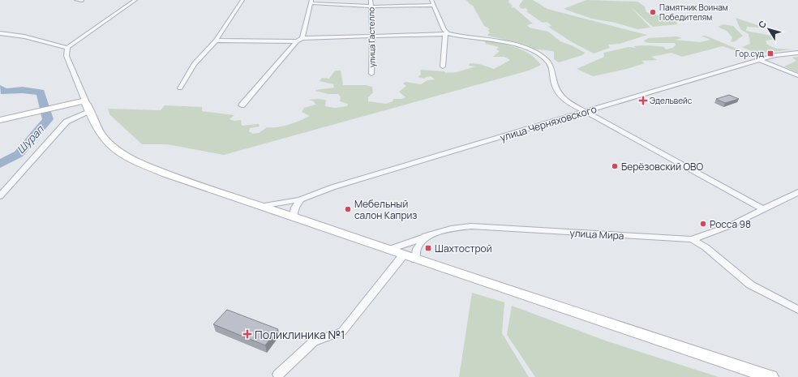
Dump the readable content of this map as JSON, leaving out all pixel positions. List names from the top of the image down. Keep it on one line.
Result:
{"streets":{"street":["улица Гастелло","улица Черняховского","улица Мира"]},"water":["Шурап"],"places":{"other":["Памятник Воинам Победителям","Берёзовский ОВО","Мебельный салон Каприз","Росса 98"],"transit":["Гор.суд","Шахтострой"],"health":["Эдельвейс","Поликлиника №1"]},"north":"top left"}
